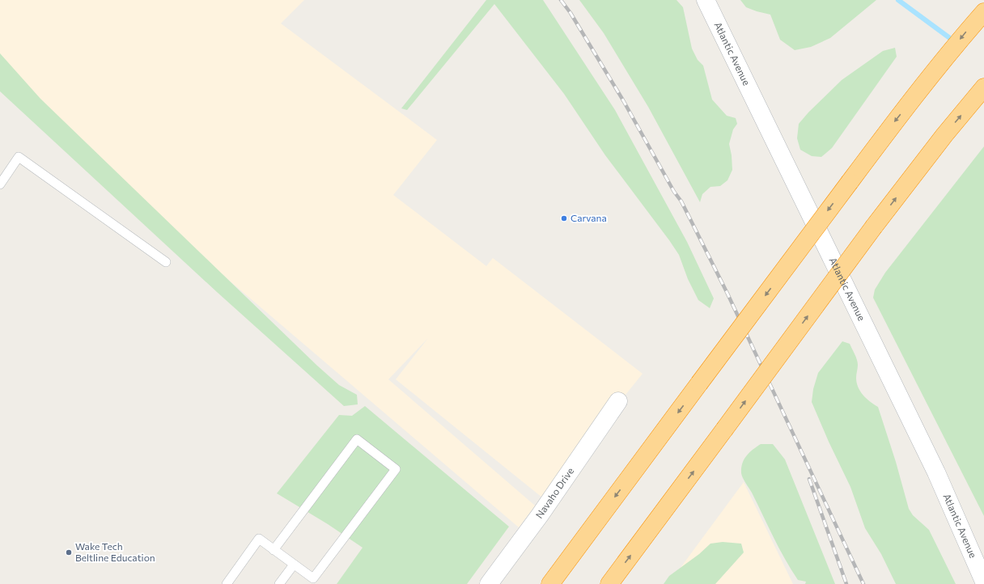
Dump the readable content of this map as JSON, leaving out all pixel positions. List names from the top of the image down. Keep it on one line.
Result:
{"streets":{"main road":["Atlantic Avenue","Navaho Drive"]},"places":["Carvana","Wake Tech Beltline Education"]}
